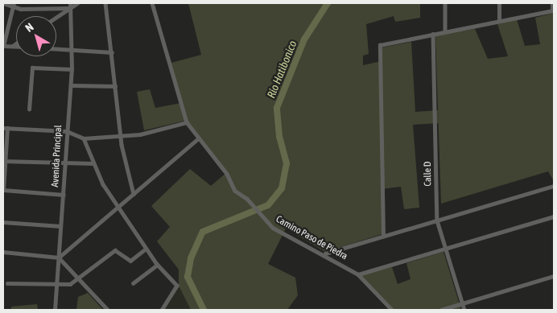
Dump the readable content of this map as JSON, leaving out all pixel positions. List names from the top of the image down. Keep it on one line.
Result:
{"streets":{"street":["Avenida Principal","Calle D","Camino Paso de Piedra"]},"water":["Río Hatibonico"],"north":"top left"}
